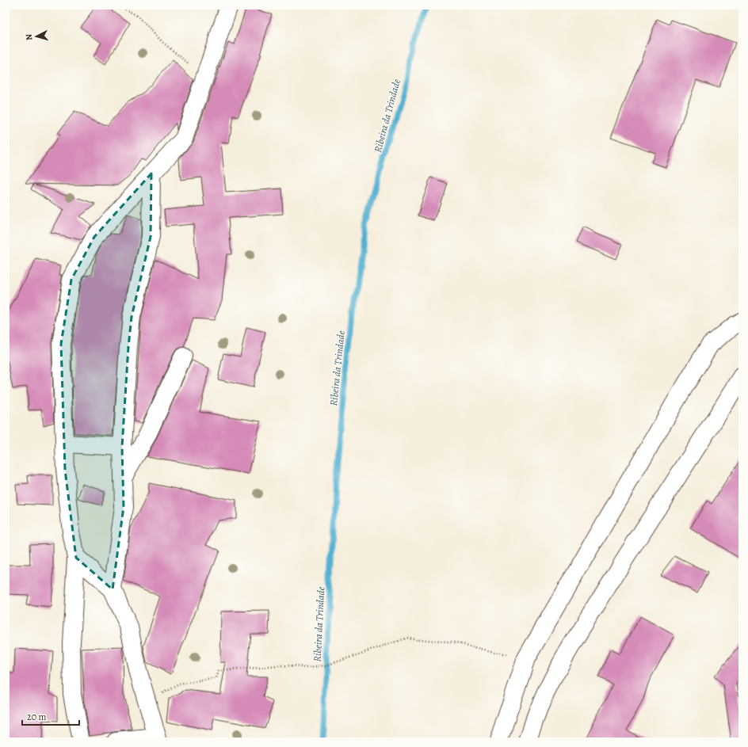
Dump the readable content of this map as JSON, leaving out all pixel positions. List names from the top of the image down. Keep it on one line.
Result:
{"water":["Ribeira da Trindade"],"scale_bar":"20 m","north":"left"}
